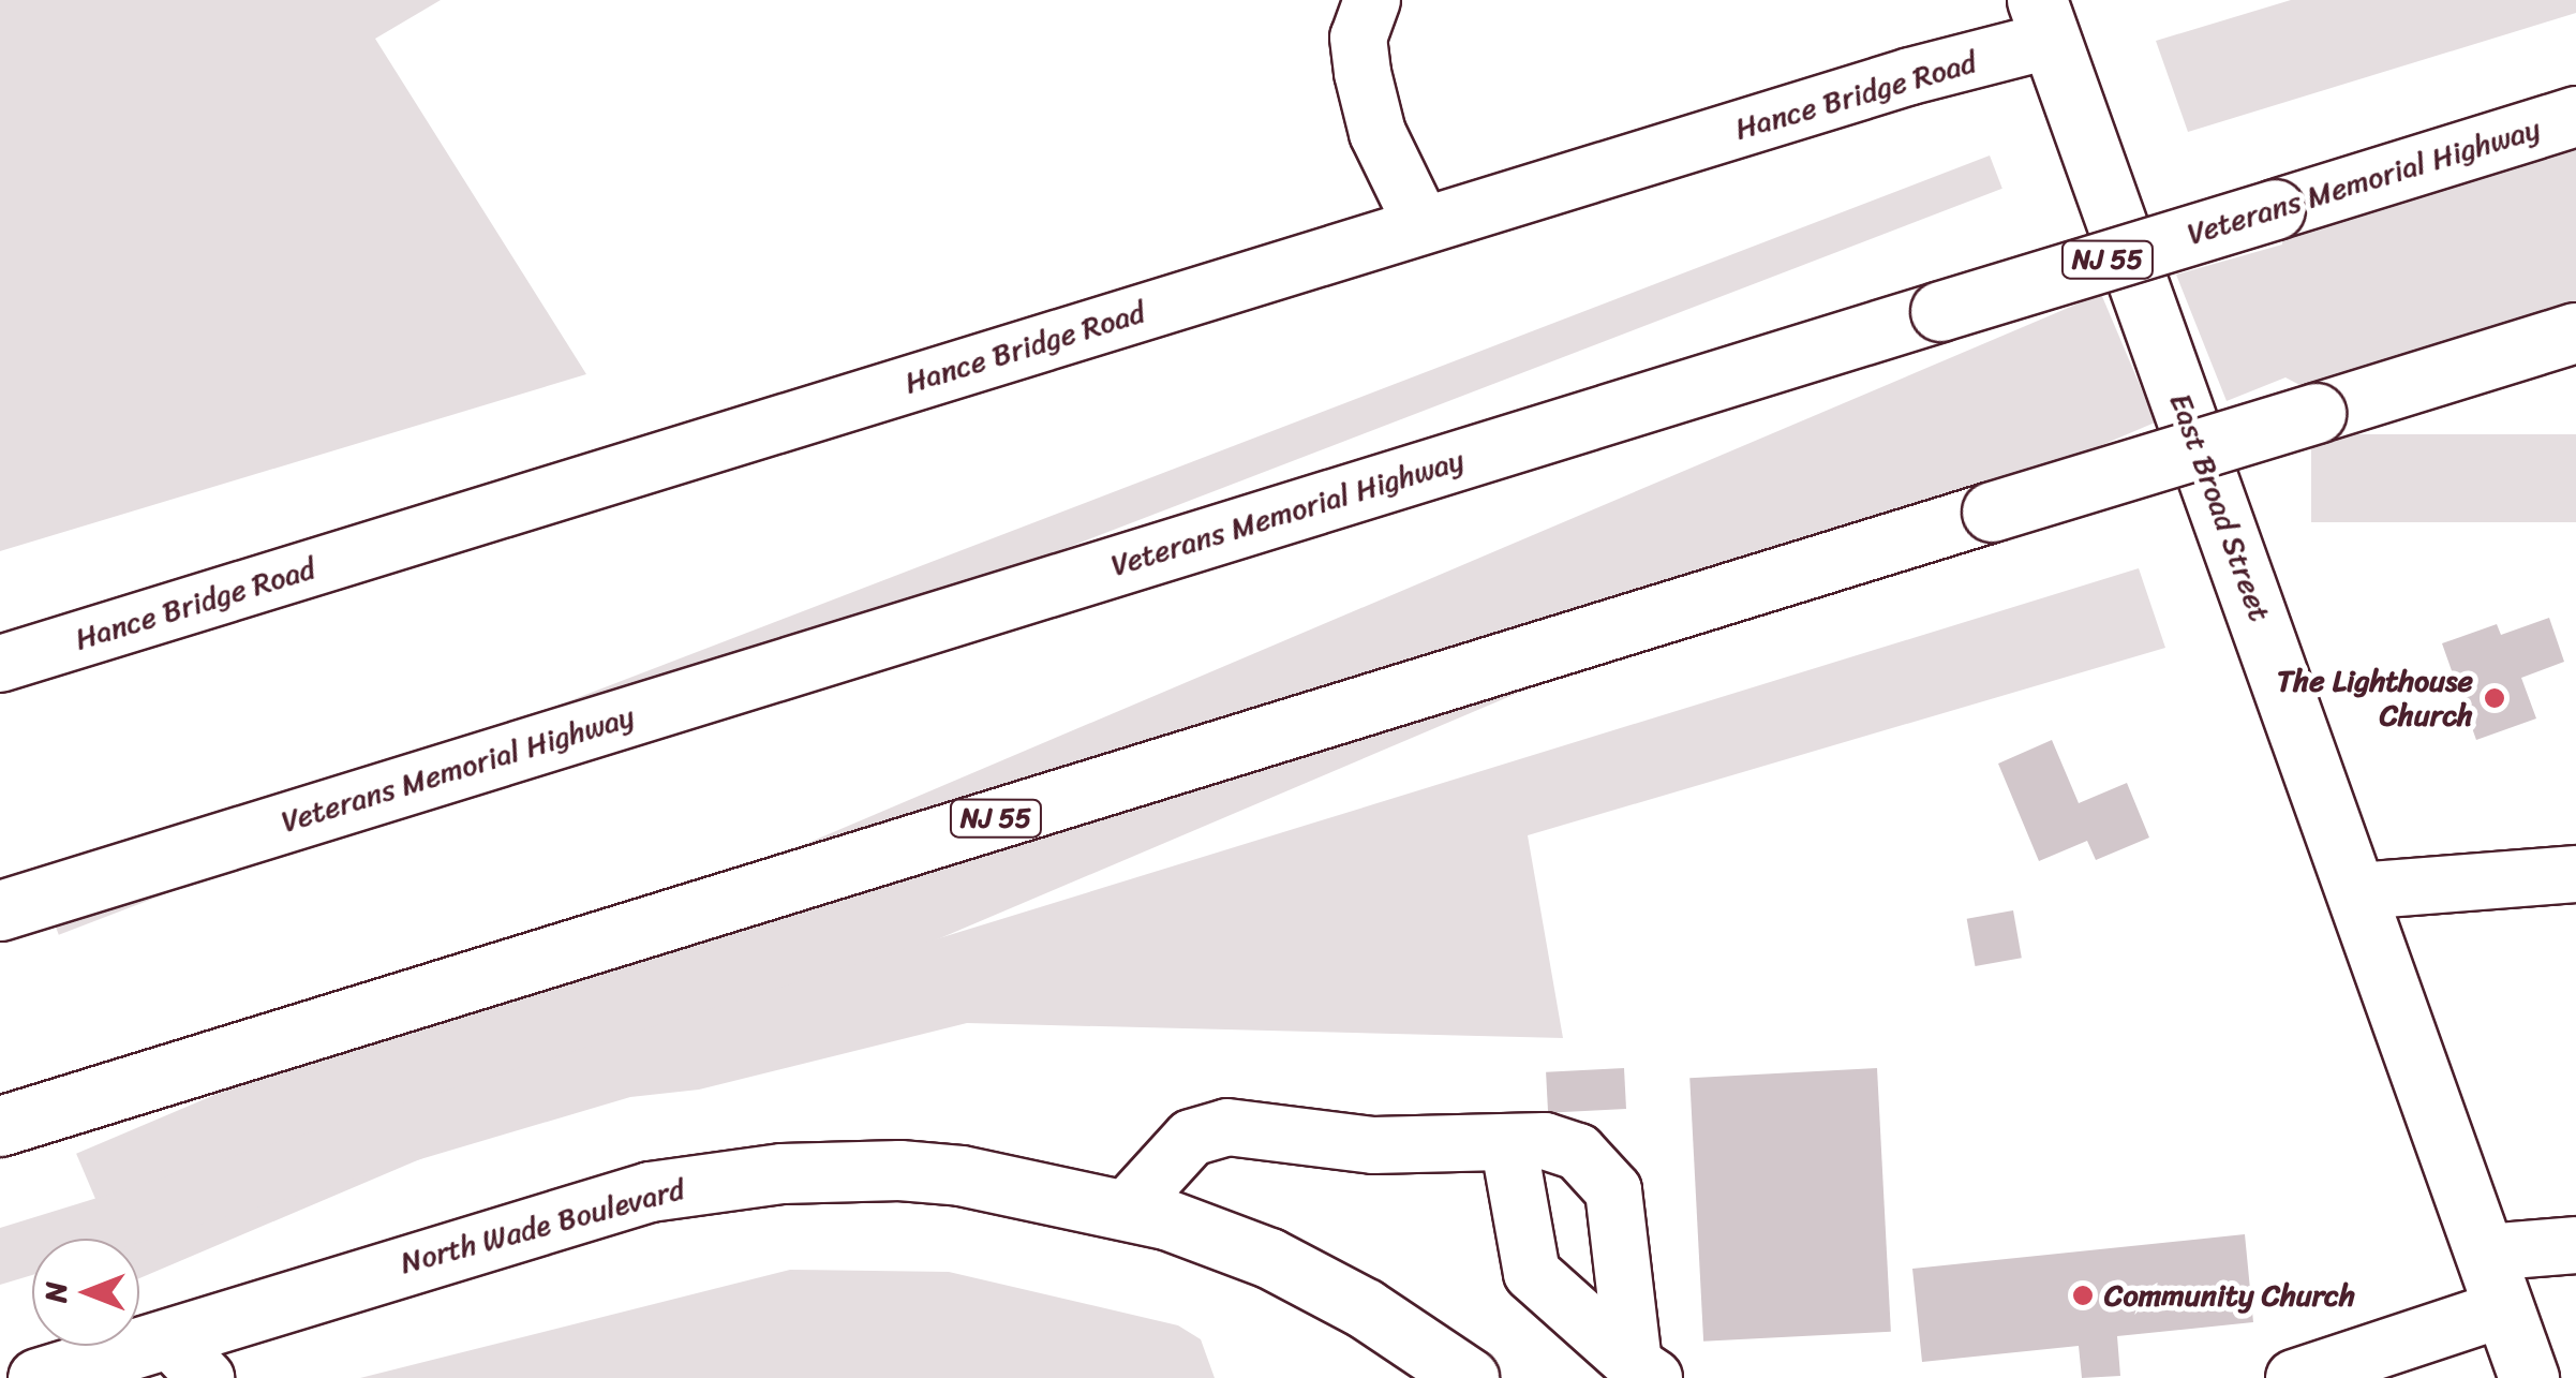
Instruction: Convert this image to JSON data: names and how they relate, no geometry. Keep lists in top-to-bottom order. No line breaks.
{"streets":{"main road":["Veterans Memorial Highway","NJ 55","East Broad Street","North Wade Boulevard"],"street":["Hance Bridge Road"]},"crossings":[["Hance Bridge Road","East Broad Street"]],"places":["The Lighthouse Church","Community Church"],"north":"left"}
